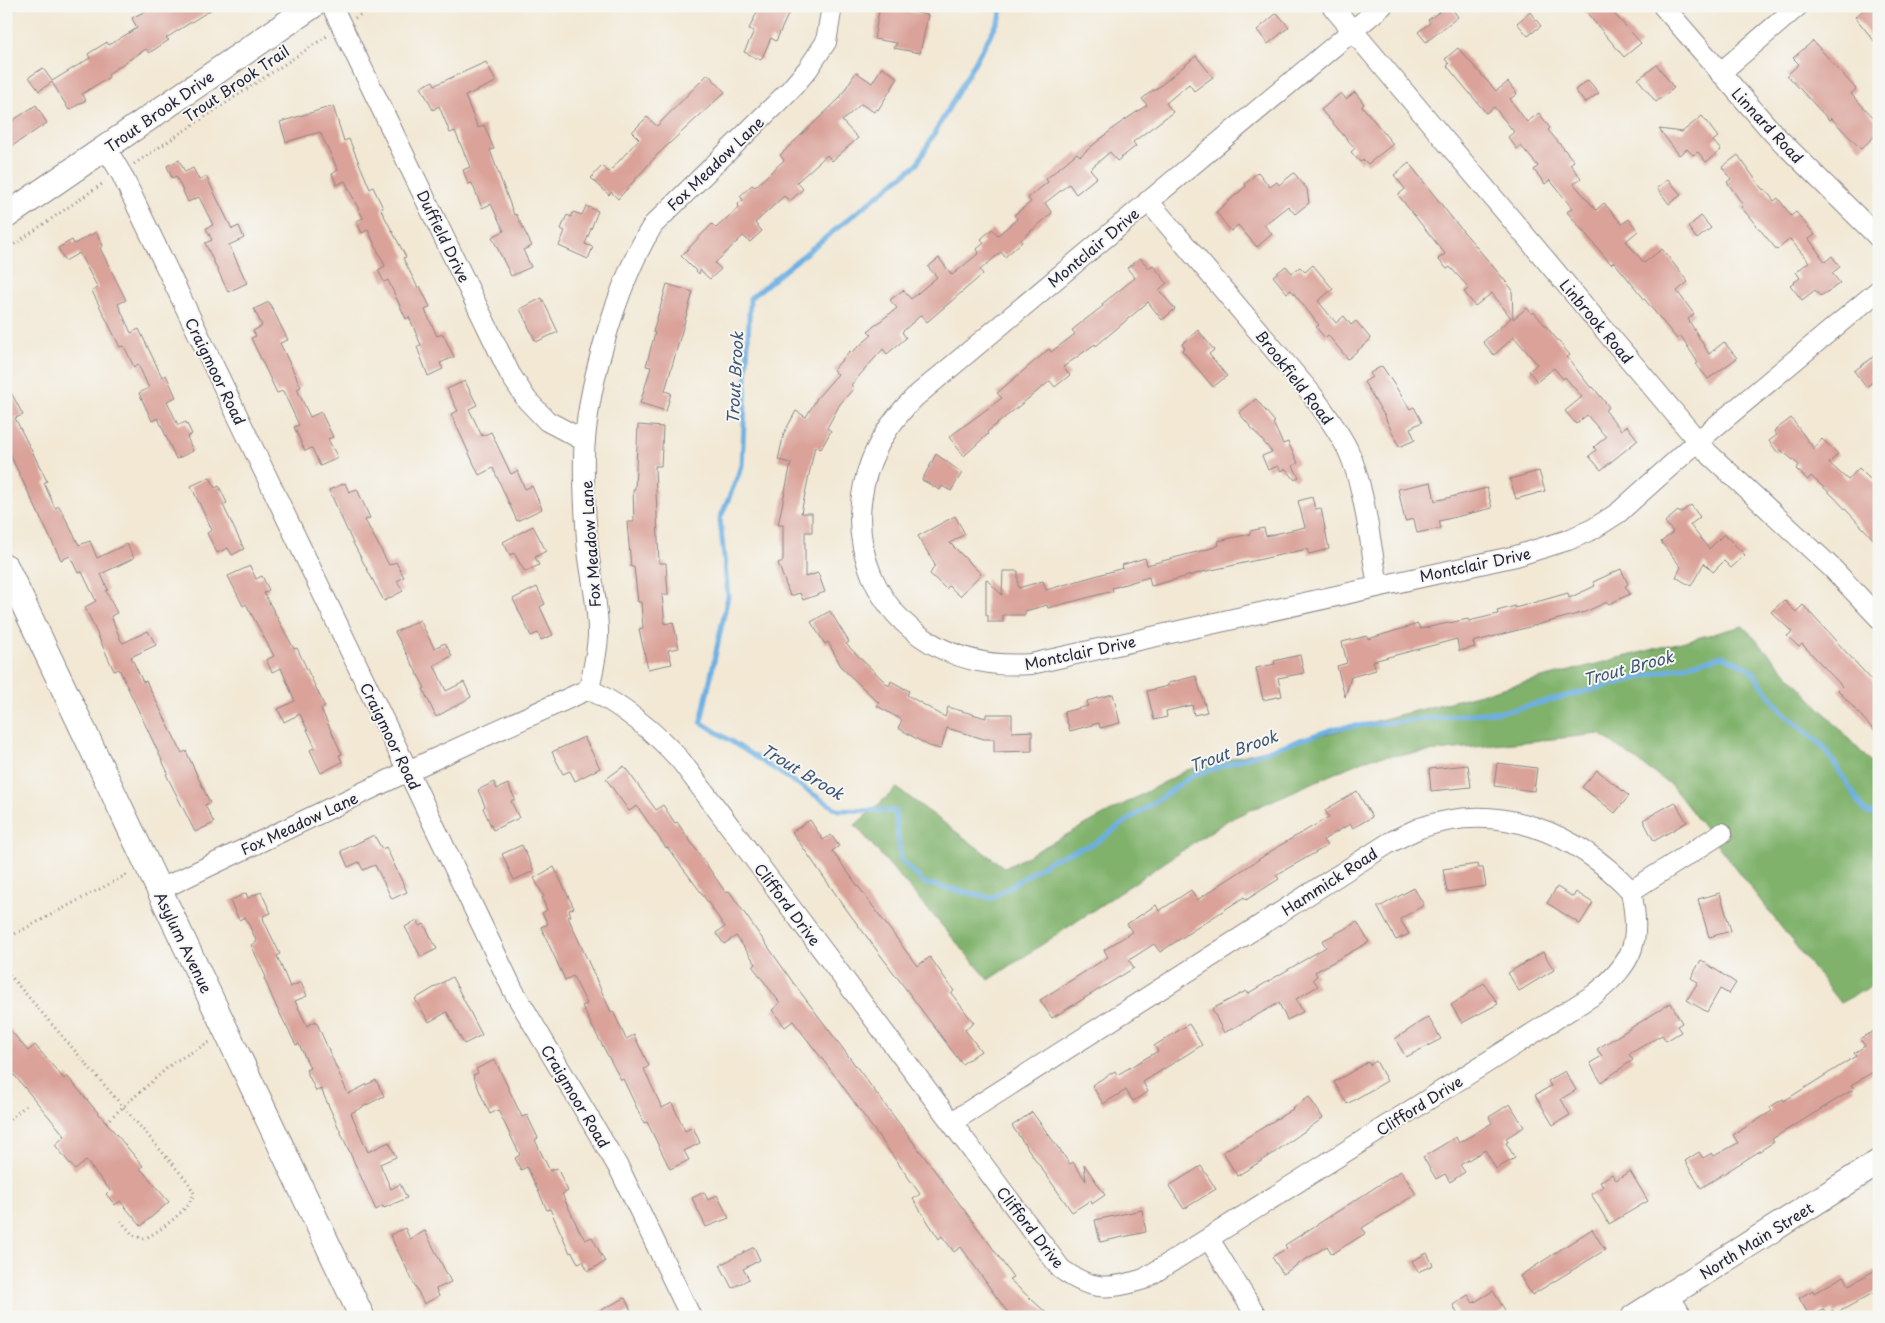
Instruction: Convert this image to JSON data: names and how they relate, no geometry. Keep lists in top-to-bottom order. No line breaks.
{"streets":{"main road":["Trout Brook Drive","Asylum Avenue","North Main Street"],"street":["Linnard Road","Fox Meadow Lane","Duffield Drive","Montclair Drive","Linbrook Road","Craigmoor Road","Brookfield Road","Hammick Road","Clifford Drive"],"path":["Trout Brook Trail"]},"crossings":[["Trout Brook Drive","Craigmoor Road"],["Fox Meadow Lane","Duffield Drive"],["Fox Meadow Lane","Craigmoor Road"],["Fox Meadow Lane","Clifford Drive"],["Fox Meadow Lane","Asylum Avenue"],["Montclair Drive","Linbrook Road"],["Montclair Drive","Brookfield Road"],["Hammick Road","Clifford Drive"]],"water":["Trout Brook"]}
